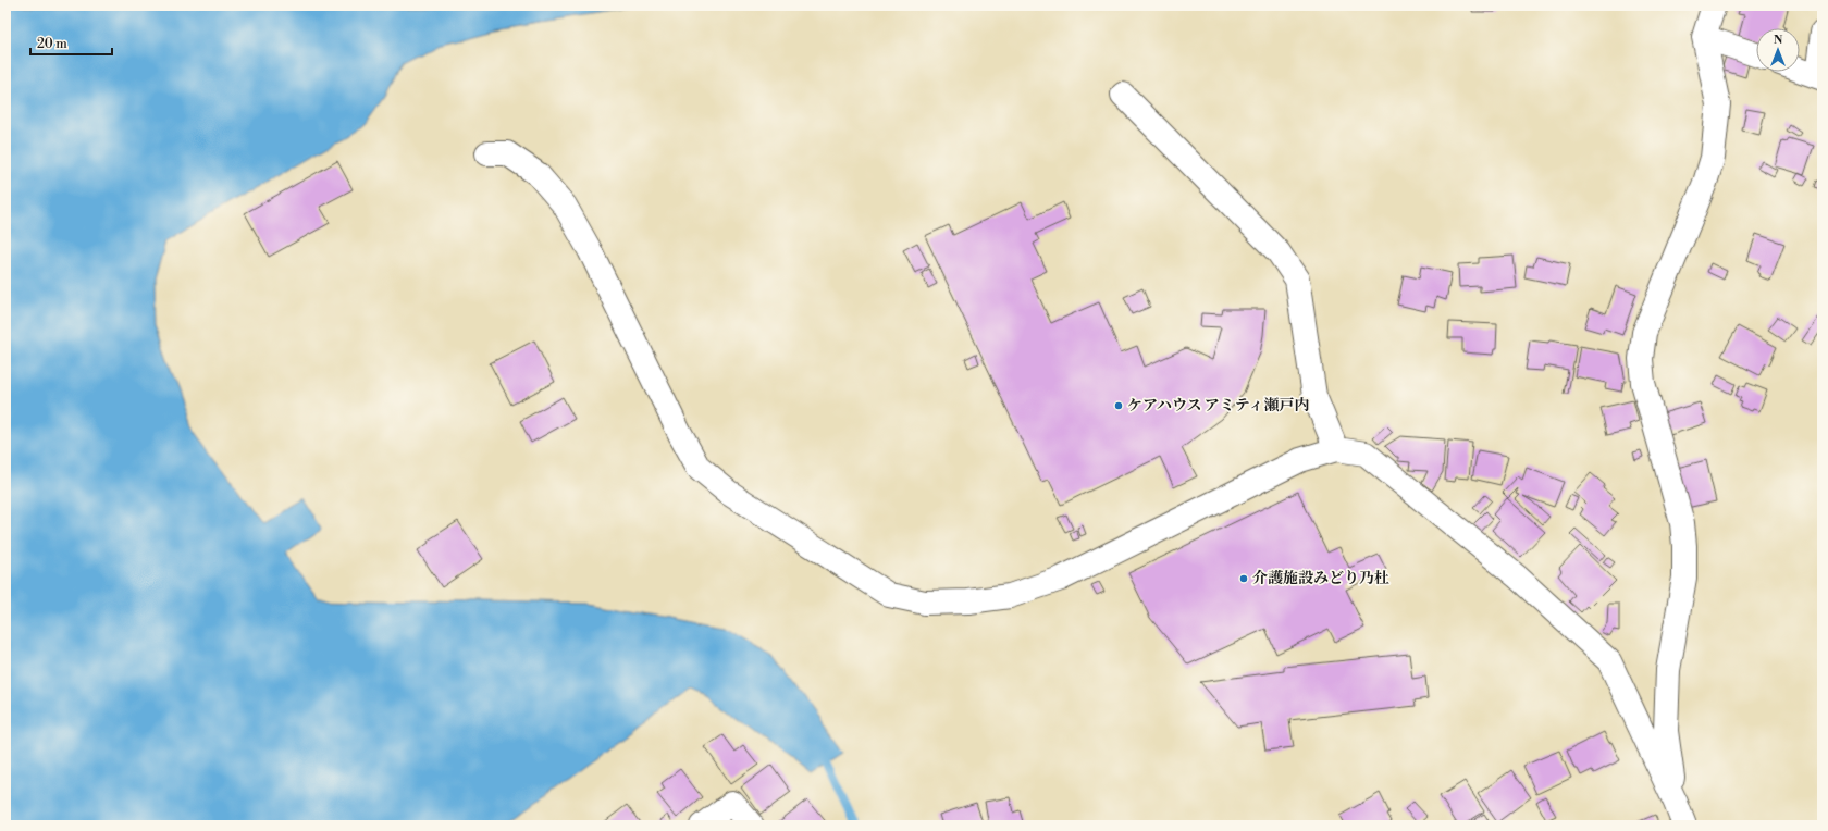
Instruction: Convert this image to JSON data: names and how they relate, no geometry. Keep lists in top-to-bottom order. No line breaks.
{"places":["ケアハウス アミティ瀬戸内","介護施設みどり乃杜"],"scale_bar":"20 m","north":"top"}
